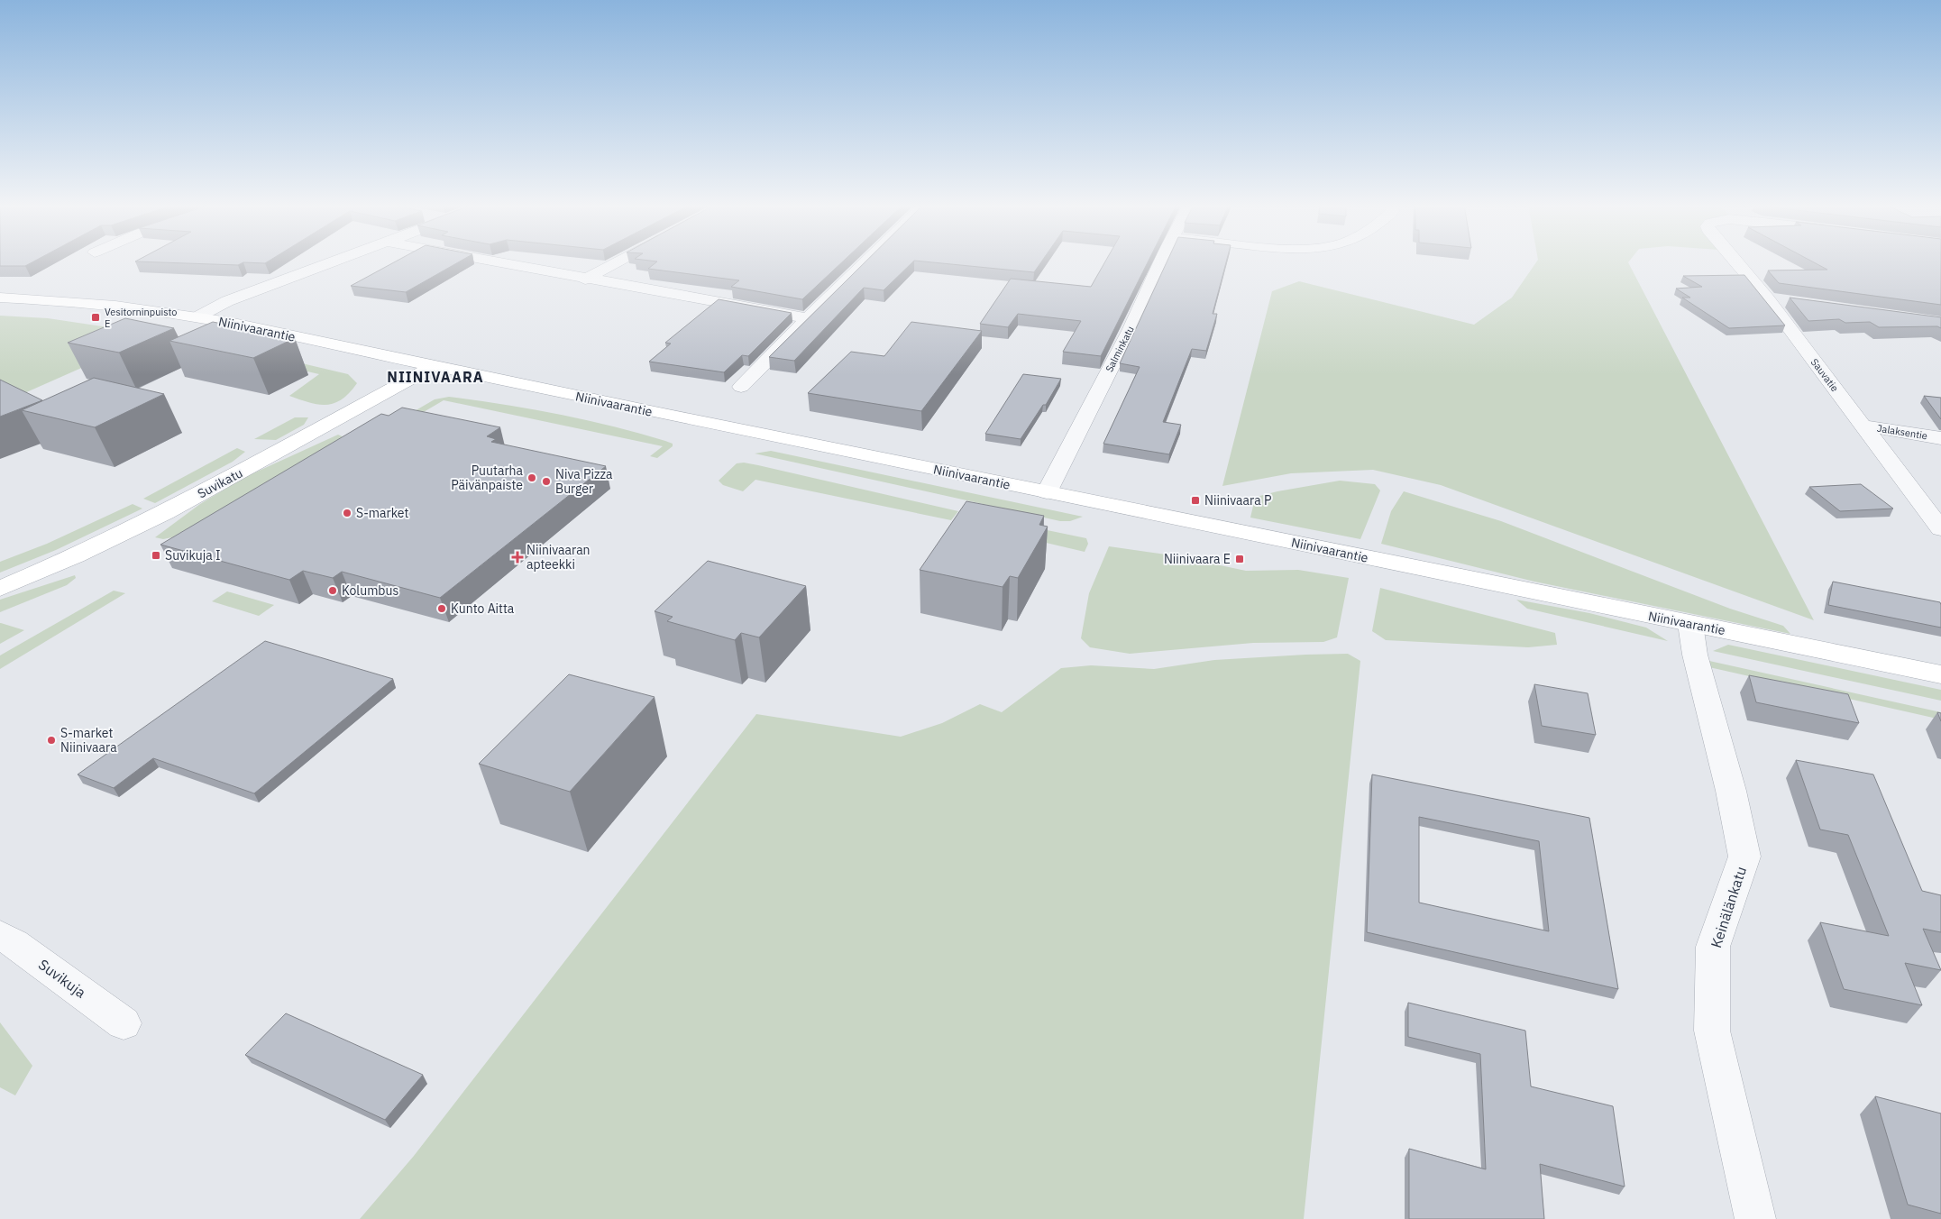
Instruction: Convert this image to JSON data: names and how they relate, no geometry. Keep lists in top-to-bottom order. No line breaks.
{"streets":{"main road":["Niinivaarantie","Suvikatu"],"street":["Salminkatu","Sauvatie","Jalaksentie","Keinälänkatu","Suvikuja"]},"crossings":[["Niinivaarantie","Salminkatu"],["Niinivaarantie","Suvikatu"],["Niinivaarantie","Keinälänkatu"],["Sauvatie","Jalaksentie"]],"districts":["NIINIVAARA"],"places":{"transit":["Vesitorninpuisto E","Niinivaara P","Suvikuja I","Niinivaara E"],"other":["Puutarha Päivänpaiste","Niva Pizza Burger","S-market","Kolumbus","Kunto Aitta","S-market Niinivaara"],"health":["Niinivaaran apteekki"]}}
